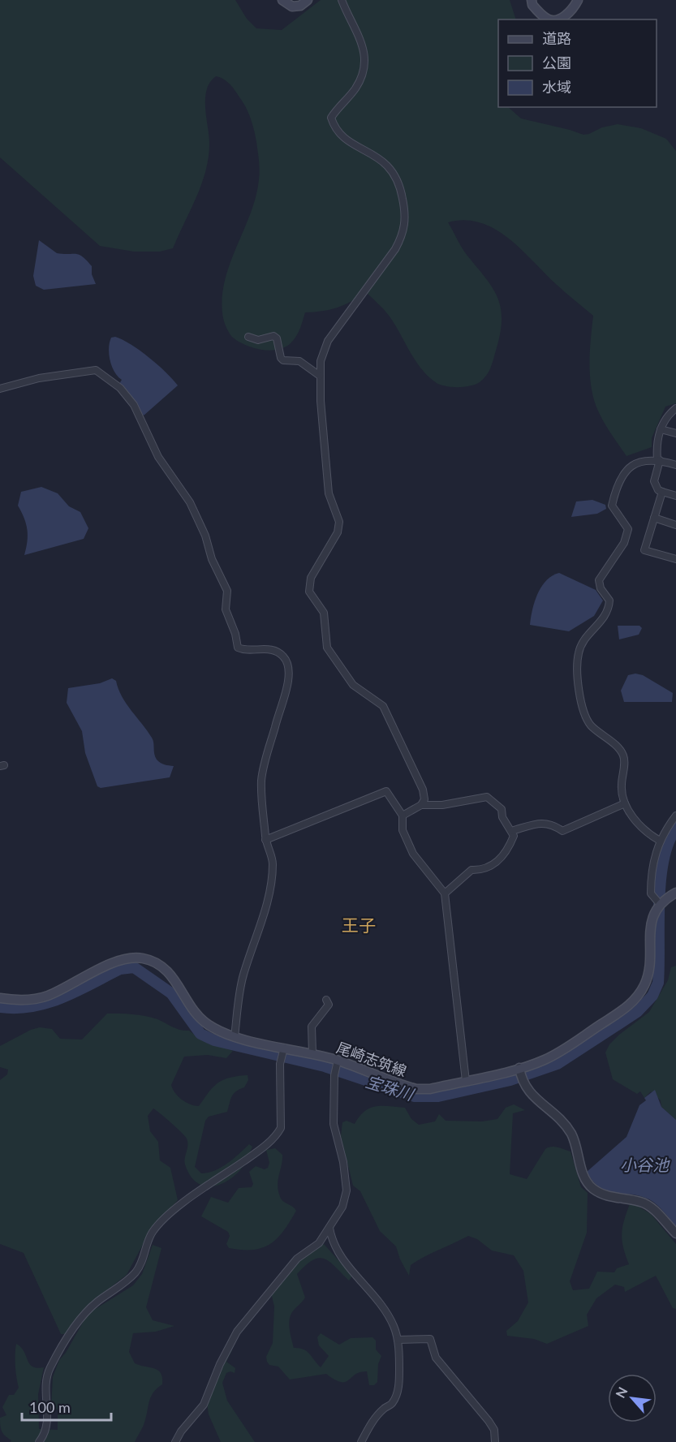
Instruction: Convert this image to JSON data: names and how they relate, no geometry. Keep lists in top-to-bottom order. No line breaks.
{"streets":{"main road":["尾崎志筑線"]},"districts":["王子"],"water":["宝珠川","小谷池"],"legend":["道路","公園","水域"],"scale_bar":"100 m","north":"top left"}
